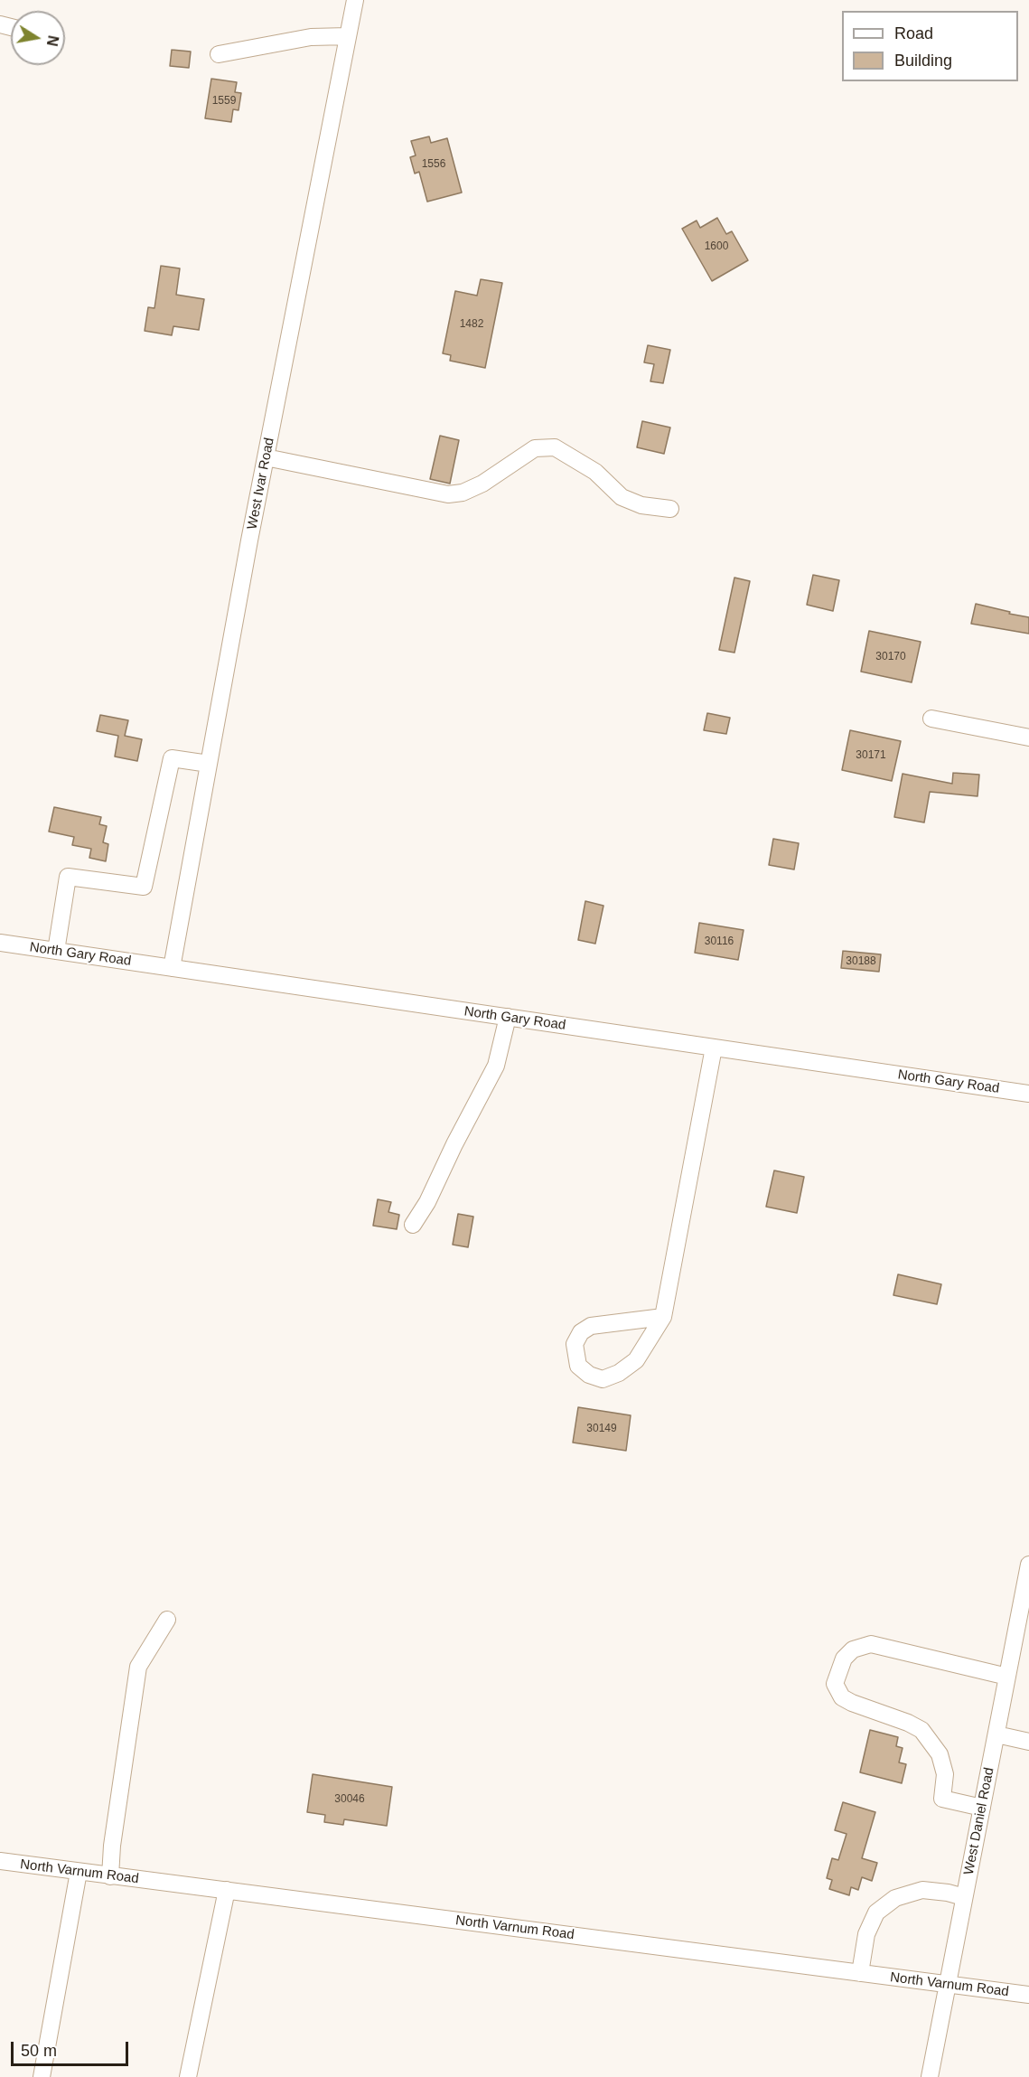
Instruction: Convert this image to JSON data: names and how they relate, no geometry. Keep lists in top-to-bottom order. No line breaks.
{"streets":{"street":["West Ivar Road","North Gary Road","West Daniel Road","North Varnum Road"]},"crossings":[["West Ivar Road","North Gary Road"],["West Daniel Road","North Varnum Road"]],"house_numbers":["1559","1556","1600","1482","30170","30171","30116","30188","30149","30046"],"legend":["Road","Building"],"scale_bar":"50 m","north":"right"}
